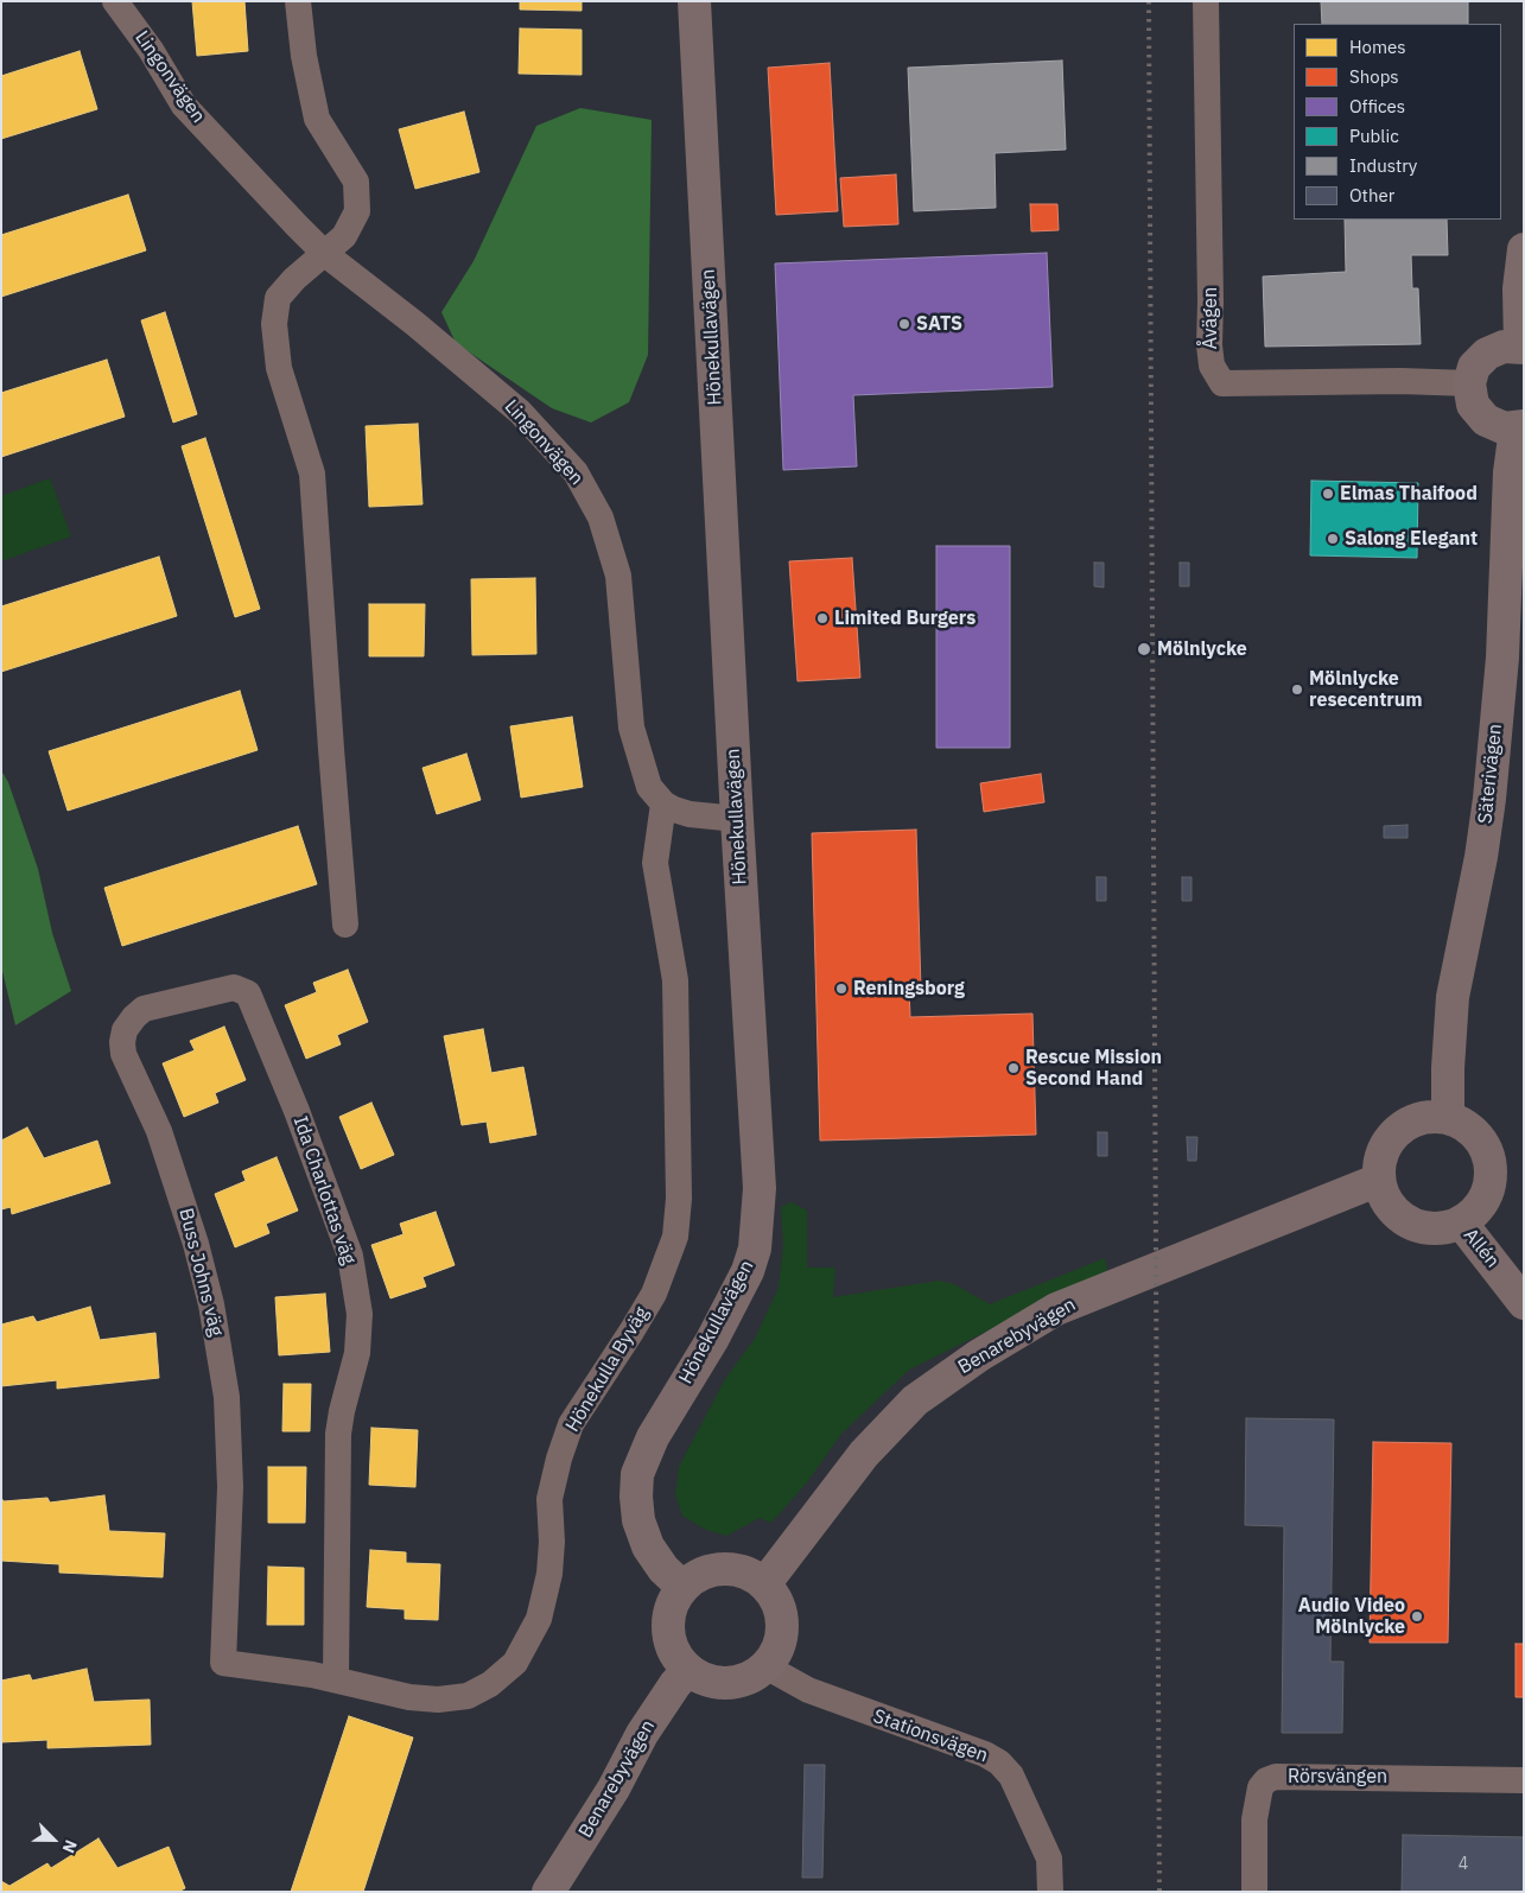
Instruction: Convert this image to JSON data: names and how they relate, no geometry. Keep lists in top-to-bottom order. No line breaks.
{"streets":{"street":["Lingonvägen","Åvägen","Hönekullavägen","Säterivägen","Ida Charlottas väg","Allén","Buss Johns väg","Benarebyvägen","Hönekulla Byväg","Stationsvägen","Rörsvängen"]},"crossings":[["Lingonvägen","Hönekulla Byväg"],["Hönekullavägen","Benarebyvägen"],["Hönekullavägen","Stationsvägen"],["Säterivägen","Allén"],["Säterivägen","Benarebyvägen"],["Ida Charlottas väg","Buss Johns väg"],["Ida Charlottas väg","Hönekulla Byväg"],["Allén","Benarebyvägen"],["Buss Johns väg","Hönekulla Byväg"],["Benarebyvägen","Stationsvägen"]],"places":["SATS","Elmas Thaifood","Salong Elegant","Limited Burgers","Mölnlycke","Mölnlycke resecentrum","Reningsborg","Rescue Mission Second Hand","Audio Video Mölnlycke"],"house_numbers":["4"],"legend":["Homes","Shops","Offices","Public","Industry","Other"],"north":"bottom right"}
